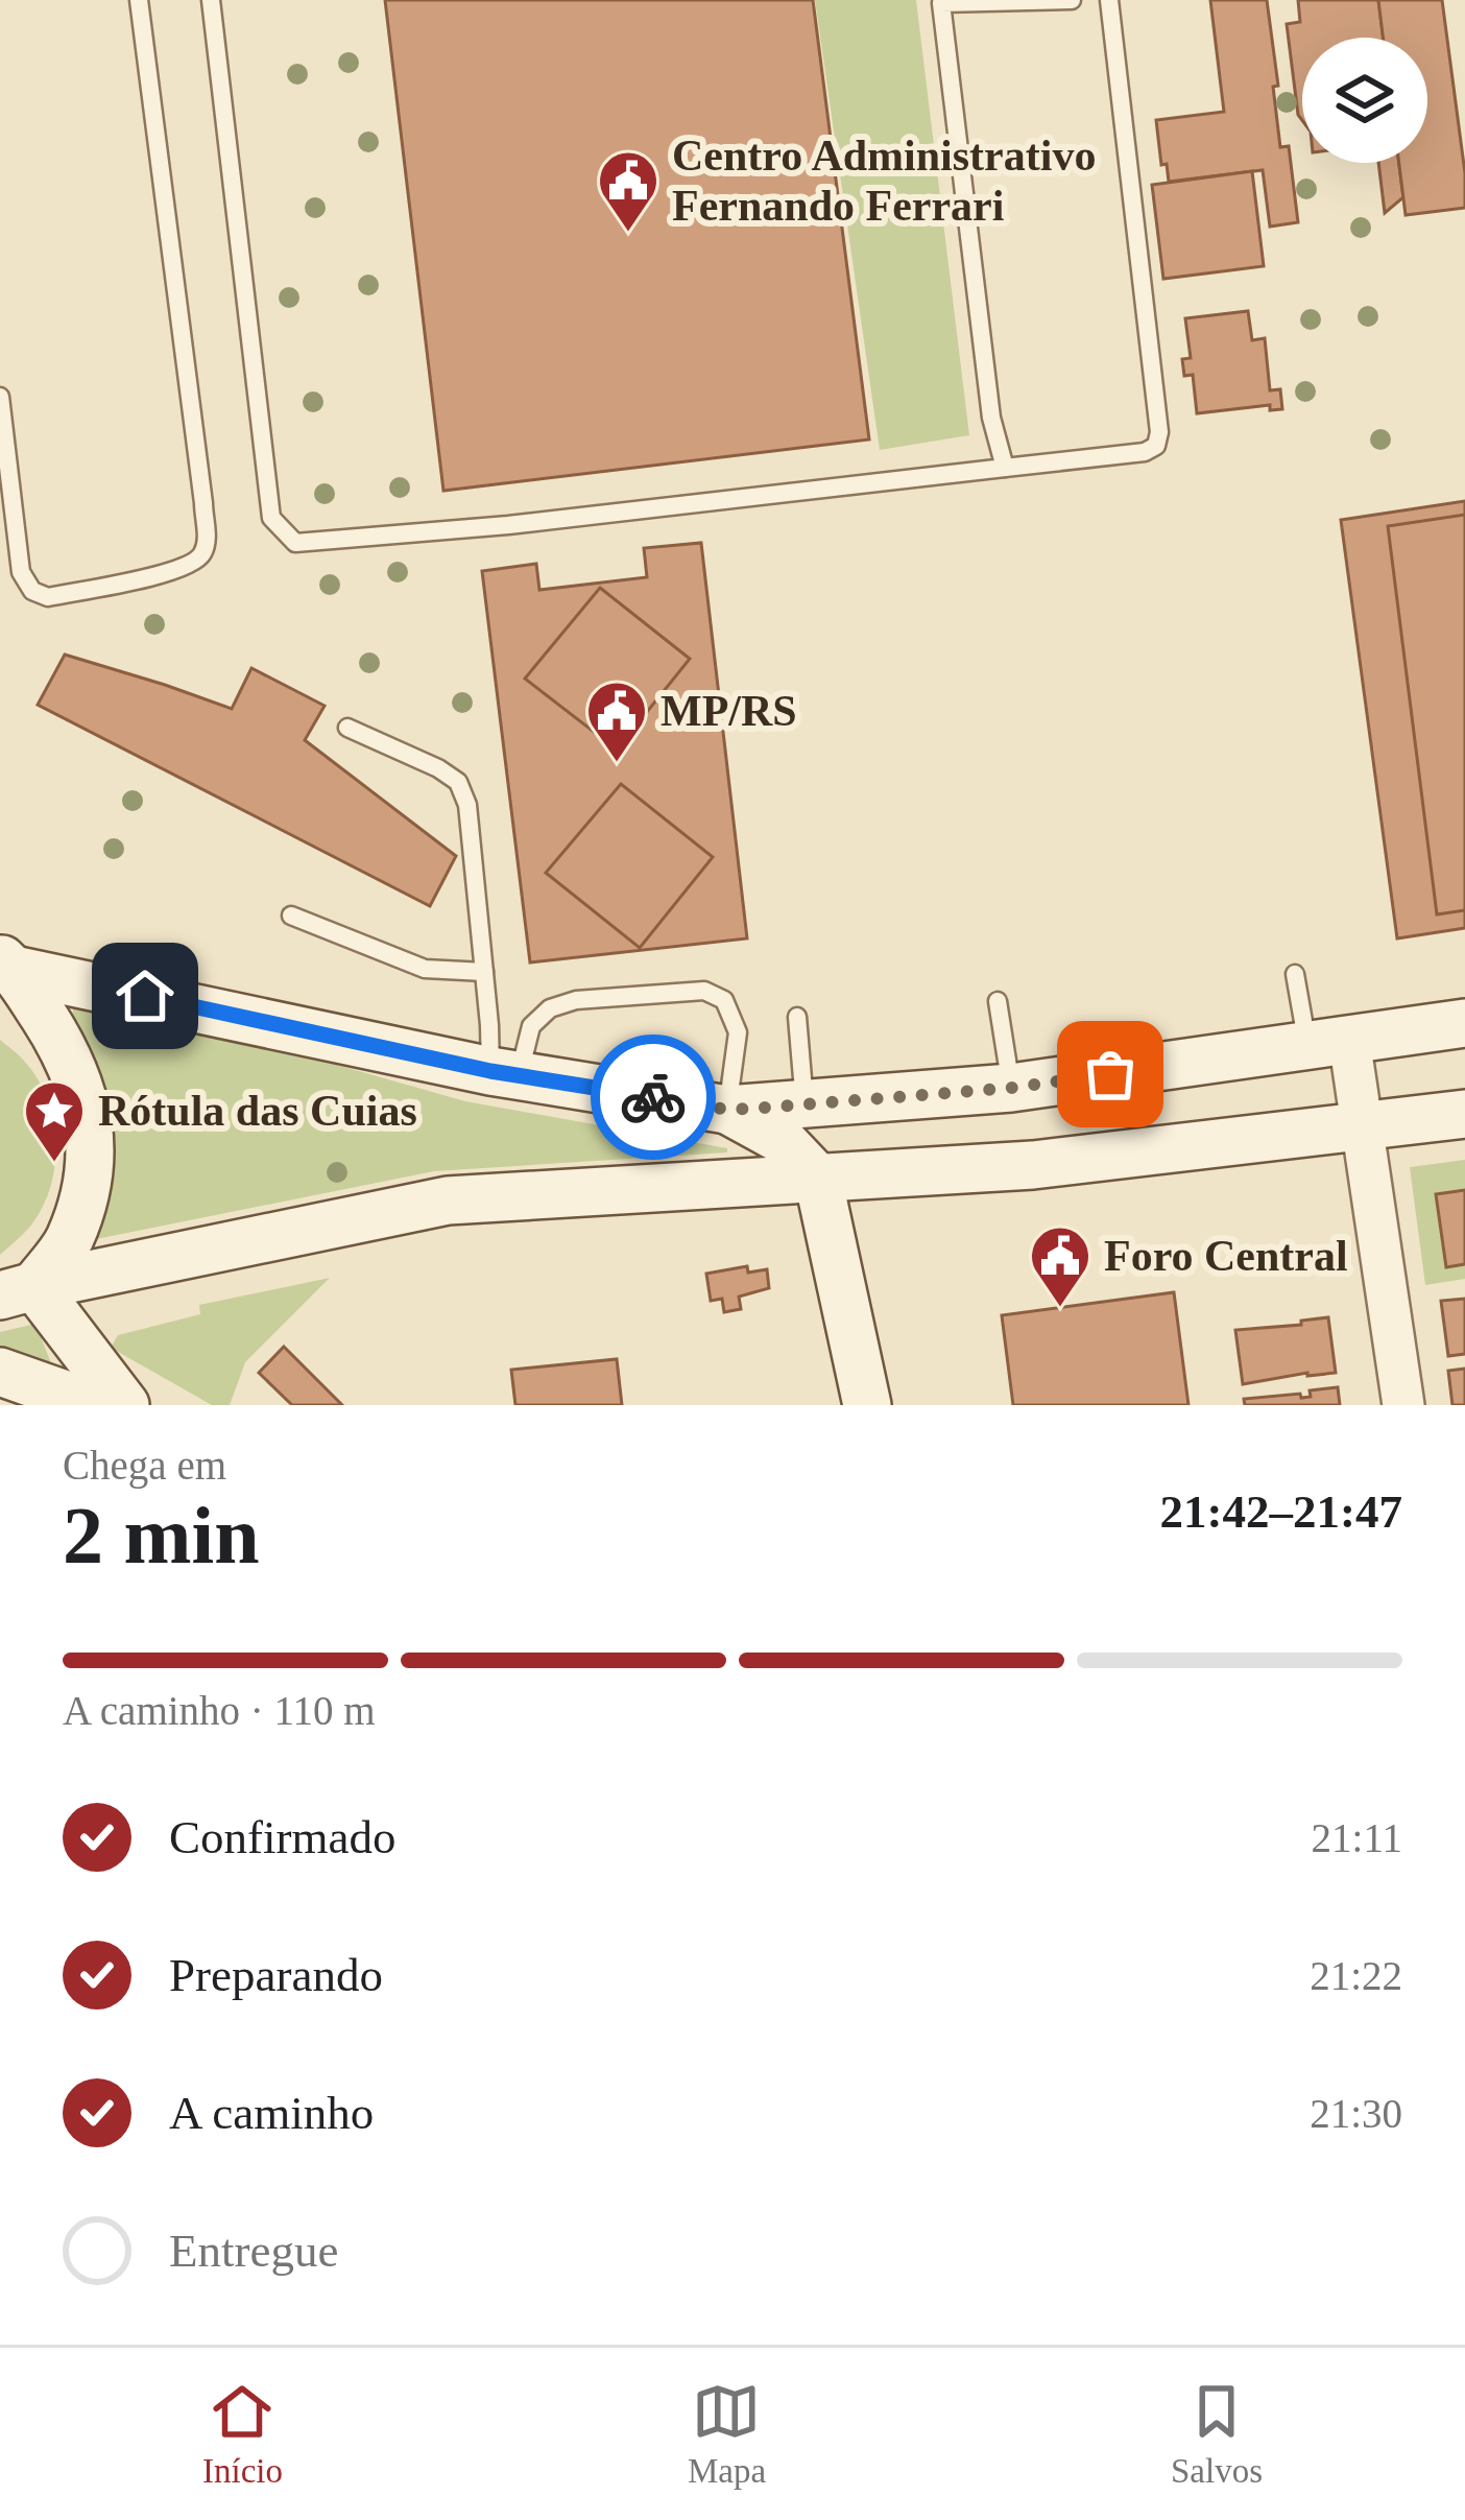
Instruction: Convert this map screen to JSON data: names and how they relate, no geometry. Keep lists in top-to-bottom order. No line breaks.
{"places":{"public building":["Centro Administrativo Fernando Ferrari","MP/RS","Foro Central"],"place":["Rótula das Cuias"]},"page":{"heading":["2 min","Chega em","21:42–21:47"],"bar":"A caminho · 110 m","list":[["Confirmado","21:11"],["Preparando","21:22"],["A caminho","21:30"],"Entregue"],"tabs":["Início","Mapa","Salvos"]}}
